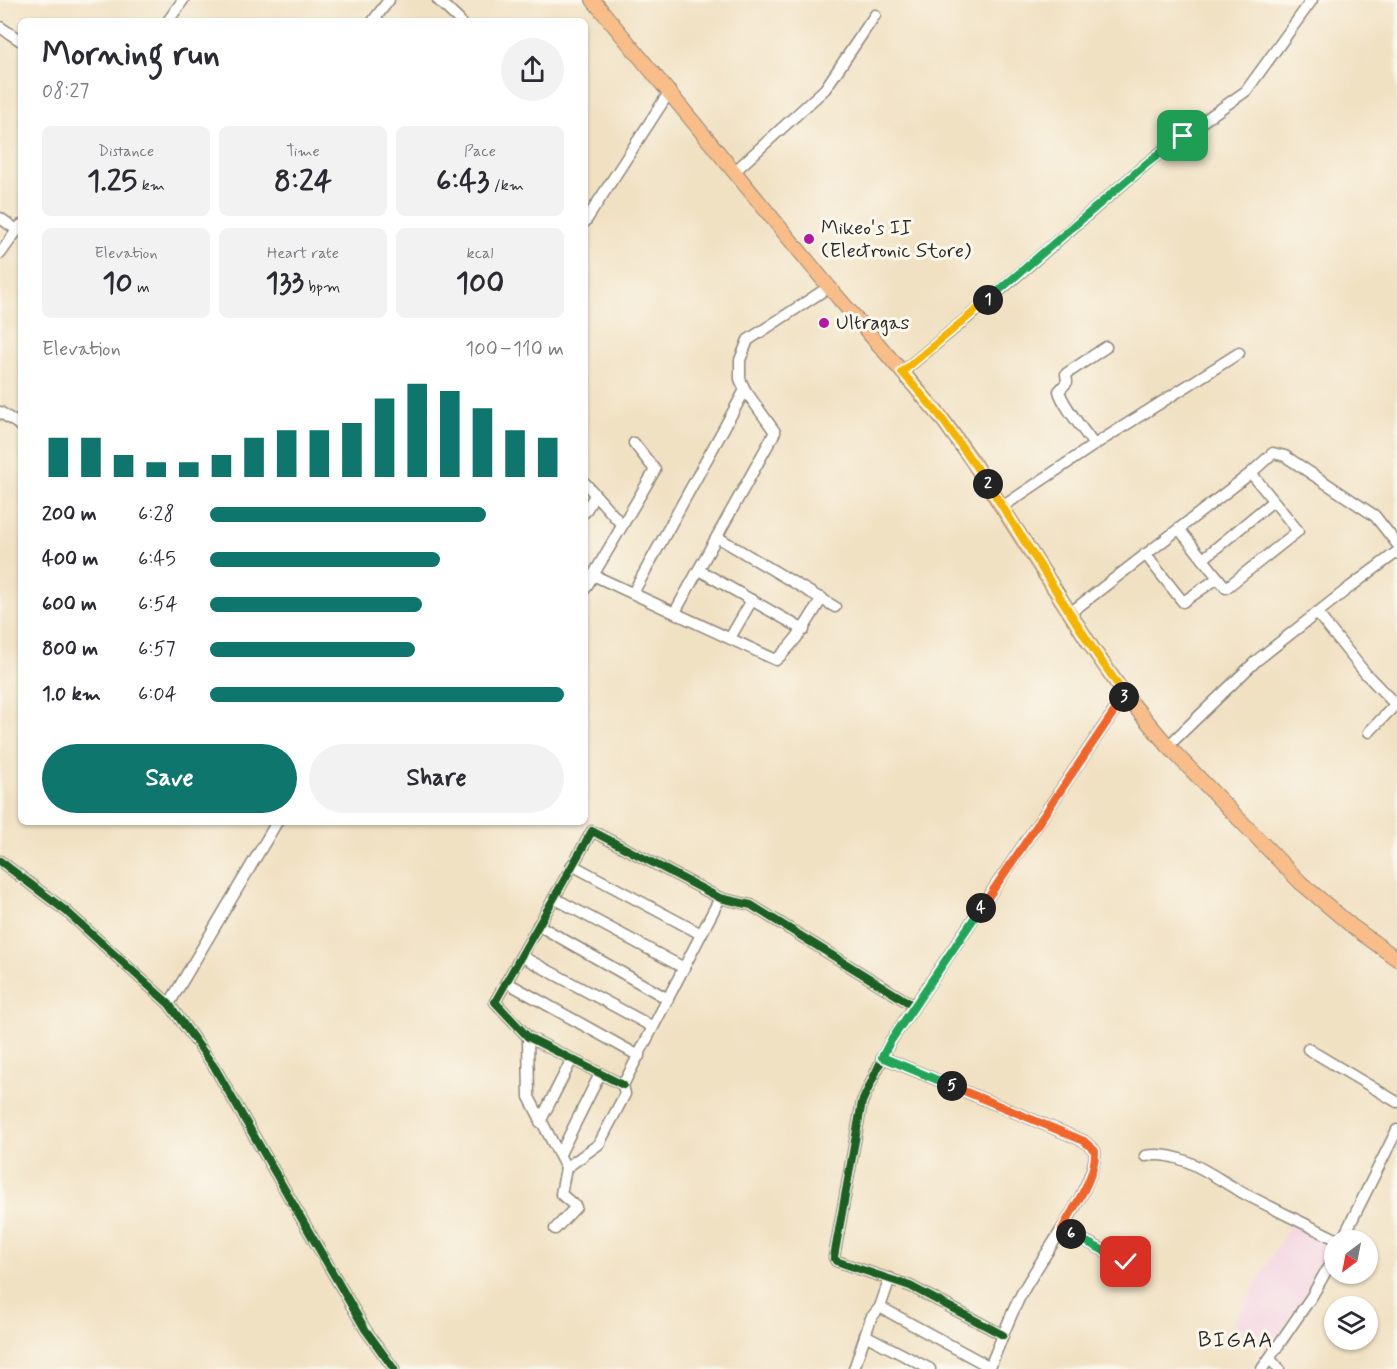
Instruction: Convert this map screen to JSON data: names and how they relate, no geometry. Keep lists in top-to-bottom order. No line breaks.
{"districts":["BIGAA"],"places":["Mikeo's II (Electronic Store)","Ultragas"],"north":"bottom left","page":{"heading":["Morning run","08:27"],"stats":[["Distance","1.25 km"],["Time","8:24"],["Pace","6:43 /km"],["Elevation","10 m"],["Heart rate","133 bpm"],["kcal","100"]],"pins":["1","2","3","4","5","6"],"chart":["Elevation","100–110 m"],"list":[{"name":"200 m","note":"6:28"},{"name":"400 m","note":"6:45"},{"name":"600 m","note":"6:54"},{"name":"800 m","note":"6:57"},{"name":"1.0 km","note":"6:04"}],"buttons":["Save","Share"]}}
